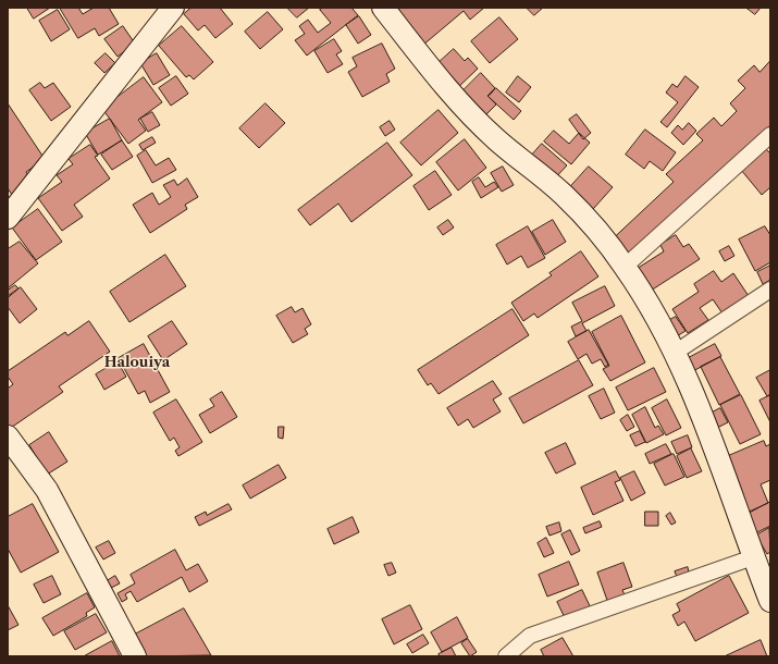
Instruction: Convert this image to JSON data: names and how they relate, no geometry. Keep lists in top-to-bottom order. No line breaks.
{"districts":["Halouiya"]}
